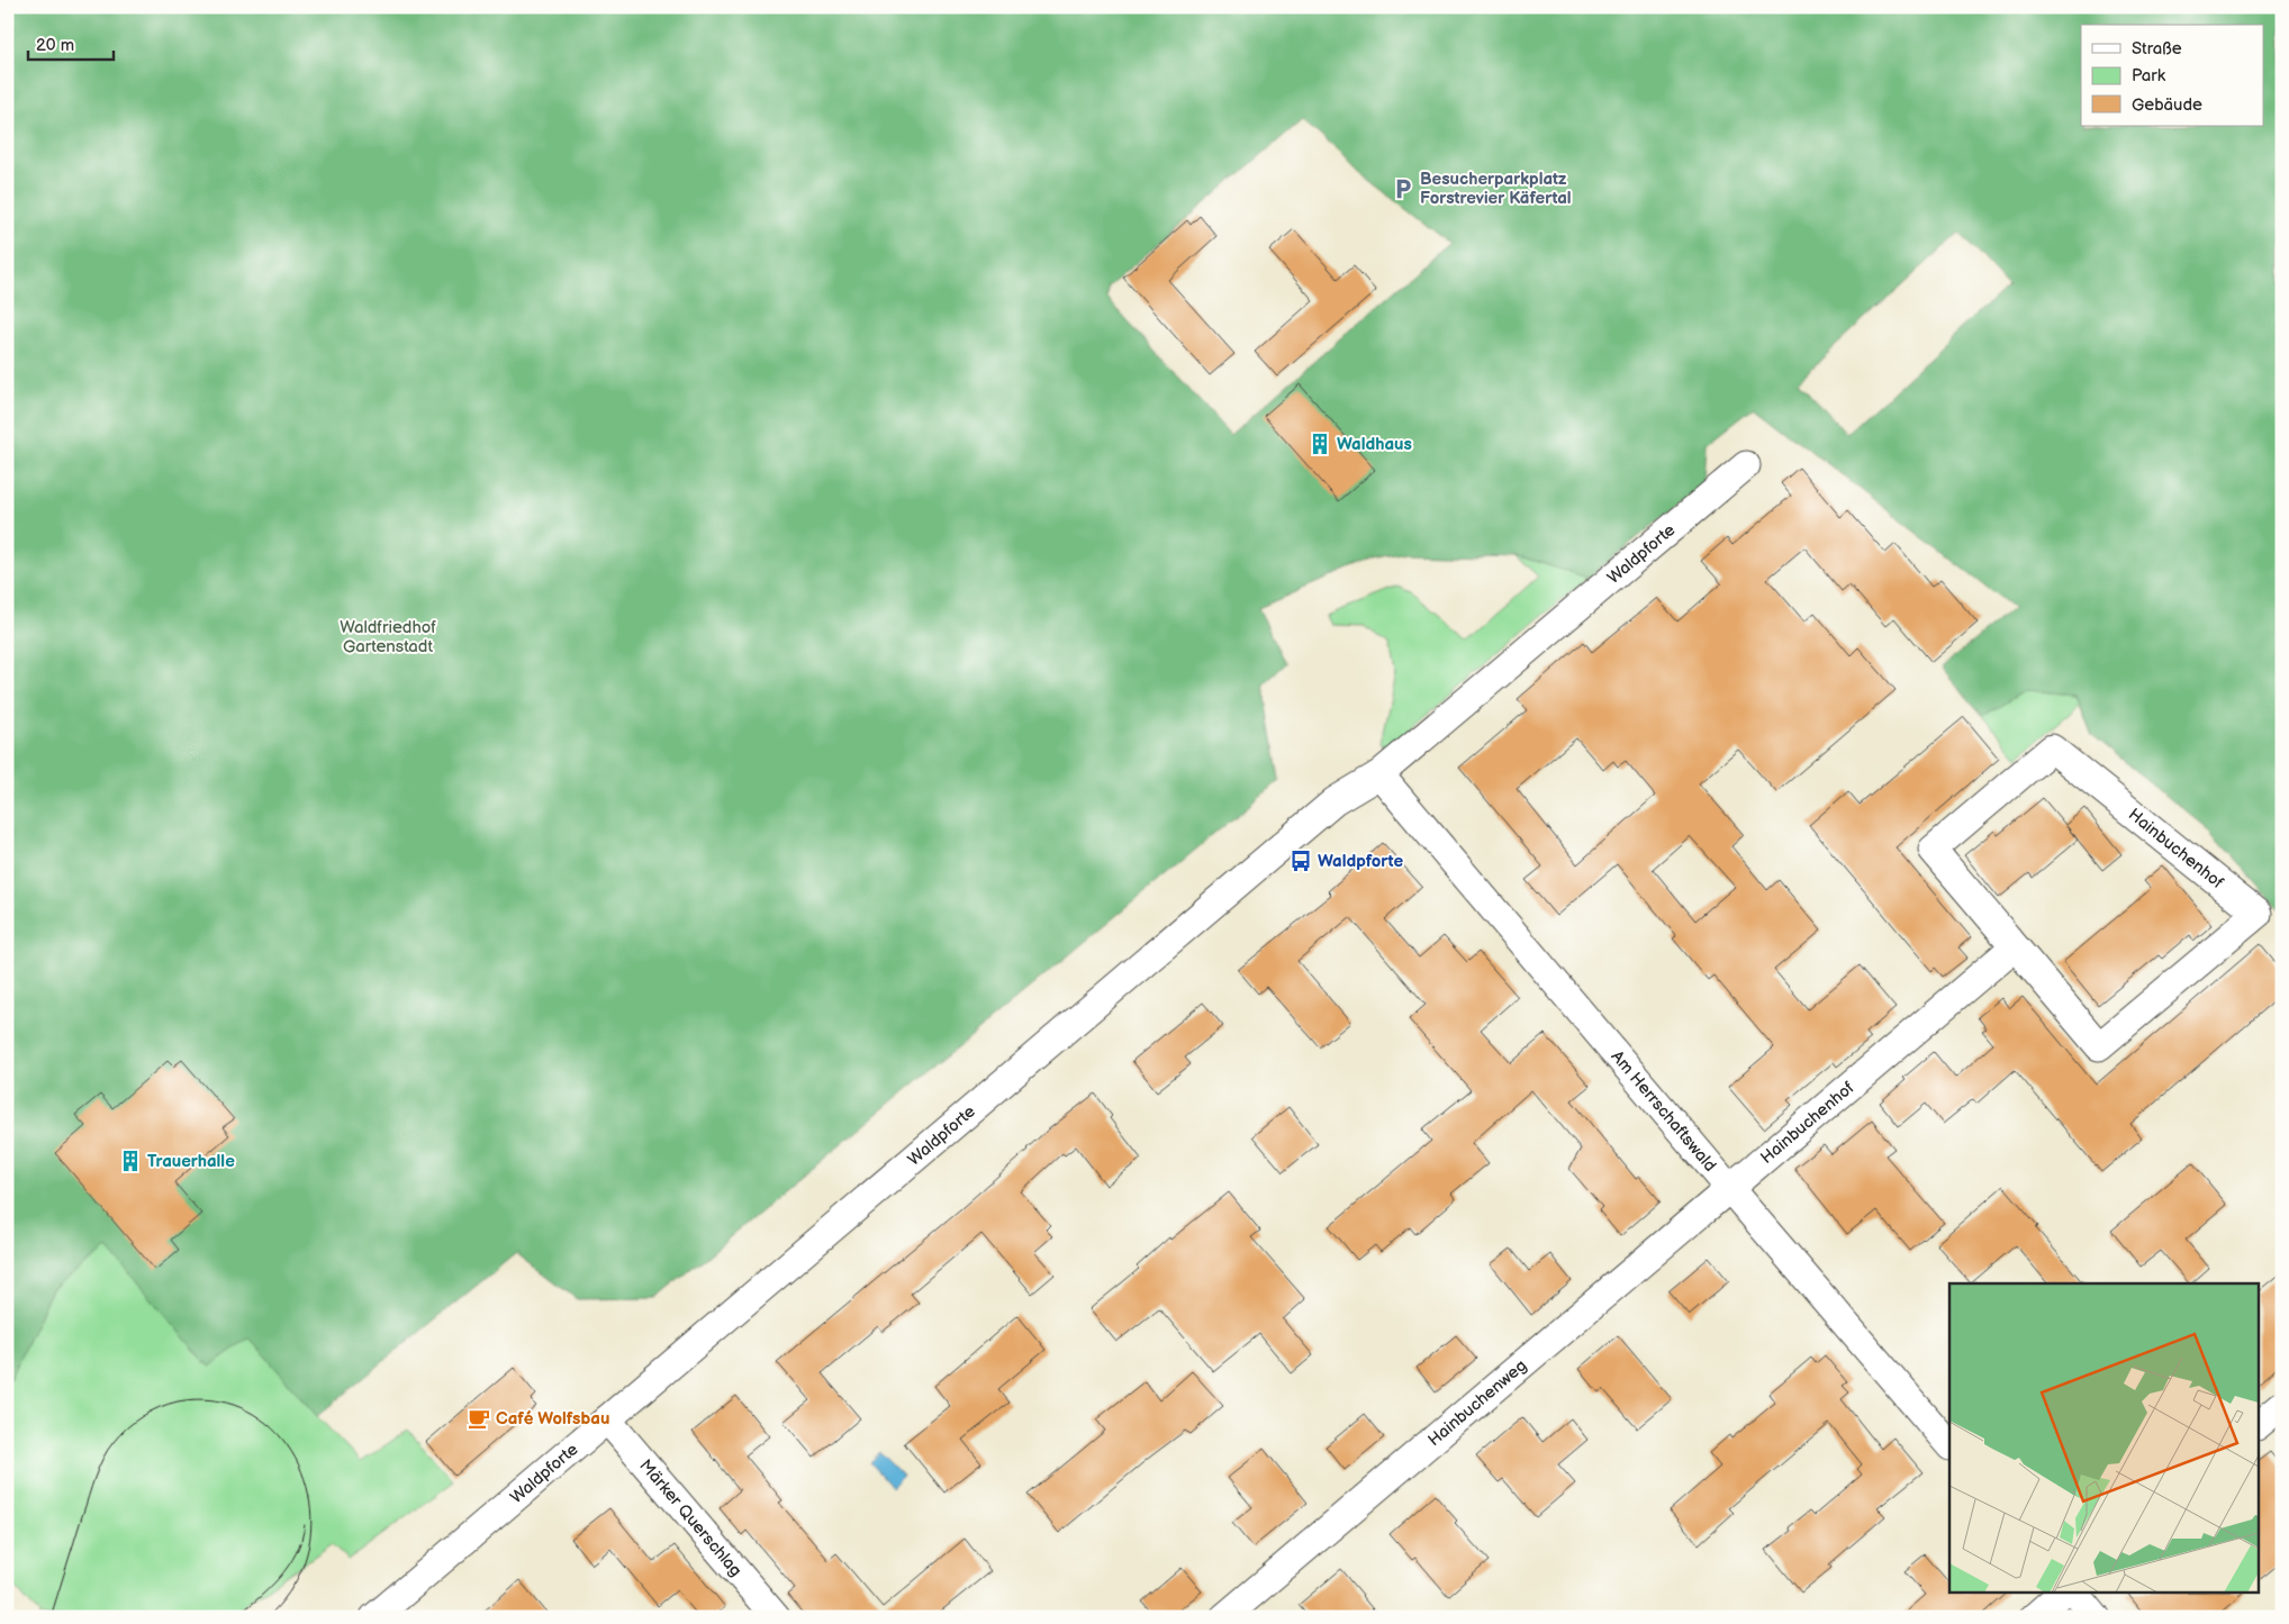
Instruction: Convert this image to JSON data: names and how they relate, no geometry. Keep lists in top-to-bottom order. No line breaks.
{"streets":{"street":["Waldpforte","Hainbuchenhof","Am Herrschaftswald","Hainbuchenweg","Märker Querschlag"]},"crossings":[["Waldpforte","Am Herrschaftswald"],["Waldpforte","Märker Querschlag"],["Hainbuchenhof","Am Herrschaftswald"],["Hainbuchenhof","Hainbuchenweg"],["Am Herrschaftswald","Hainbuchenweg"]],"parks":["Waldfriedhof Gartenstadt"],"places":{"parking":["Besucherparkplatz Forstrevier Käfertal"],"building":["Waldhaus","Trauerhalle"],"bus stop":["Waldpforte"],"cafe":["Café Wolfsbau"]},"legend":["Straße","Park","Gebäude"],"scale_bar":"20 m"}
